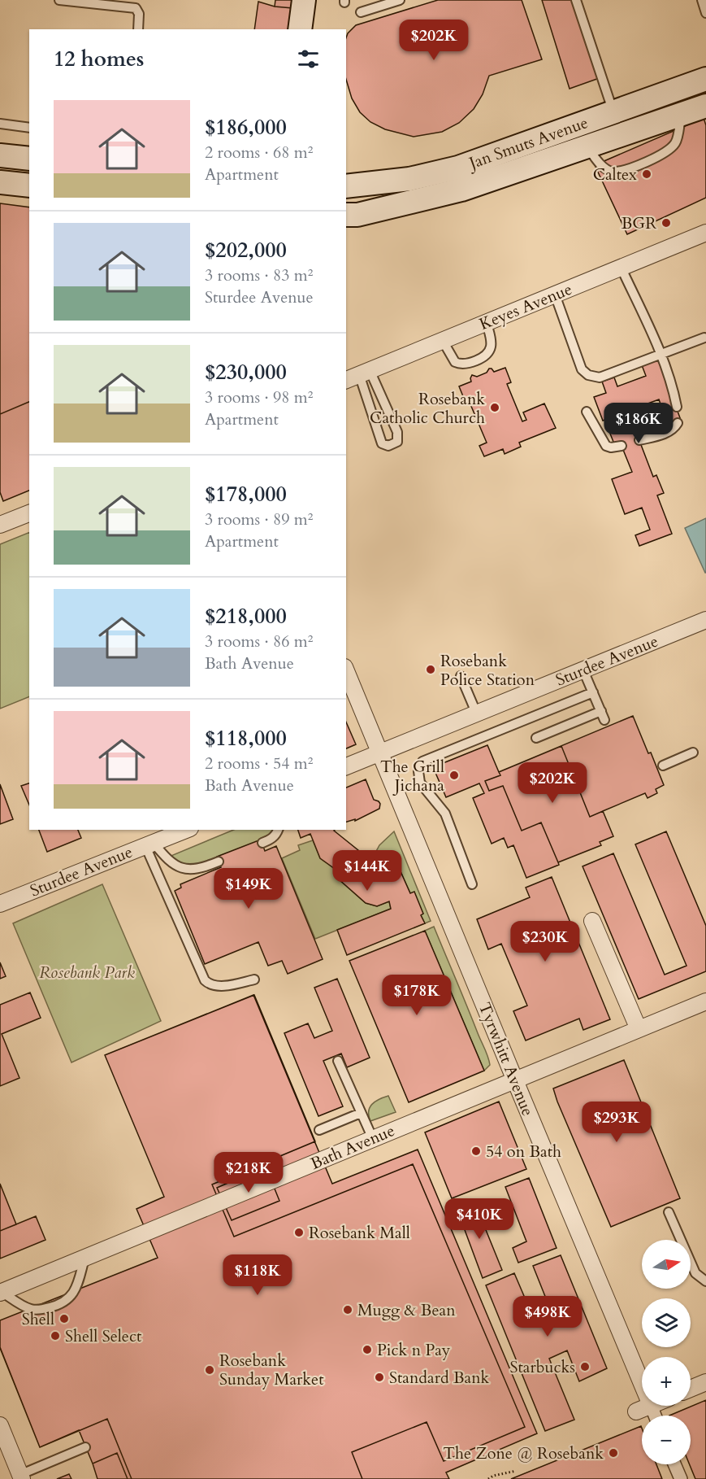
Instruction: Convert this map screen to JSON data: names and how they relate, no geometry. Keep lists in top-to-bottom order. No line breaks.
{"streets":{"main road":["Jan Smuts Avenue"],"street":["Keyes Avenue","Sturdee Avenue","Tyrwhitt Avenue","Bath Avenue"]},"crossings":[["Sturdee Avenue","Tyrwhitt Avenue"],["Tyrwhitt Avenue","Bath Avenue"]],"parks":["Rosebank Park"],"places":["Caltex","BGR","Rosebank Catholic Church","Rosebank Police Station","The Grill Jichana","54 on Bath","Rosebank Mall","Mugg & Bean","Shell","Shell Select","Pick n Pay","Starbucks","Rosebank Sunday Market","Standard Bank","The Zone @ Rosebank"],"north":"right","page":{"price":["$202K","$186K","$202K","$144K","$149K","$230K","$178K","$293K","$218K","$410K","$118K","$498K"],"heading":"12 homes","list":[{"name":"$186,000","note":"2 rooms · 68 m² · Apartment"},{"name":"$202,000","note":"3 rooms · 83 m² · Sturdee Avenue"},{"name":"$230,000","note":"3 rooms · 98 m² · Apartment"},{"name":"$178,000","note":"3 rooms · 89 m² · Apartment"},{"name":"$218,000","note":"3 rooms · 86 m² · Bath Avenue"},{"name":"$118,000","note":"2 rooms · 54 m² · Bath Avenue"}],"map_buttons":["+","−"]}}
